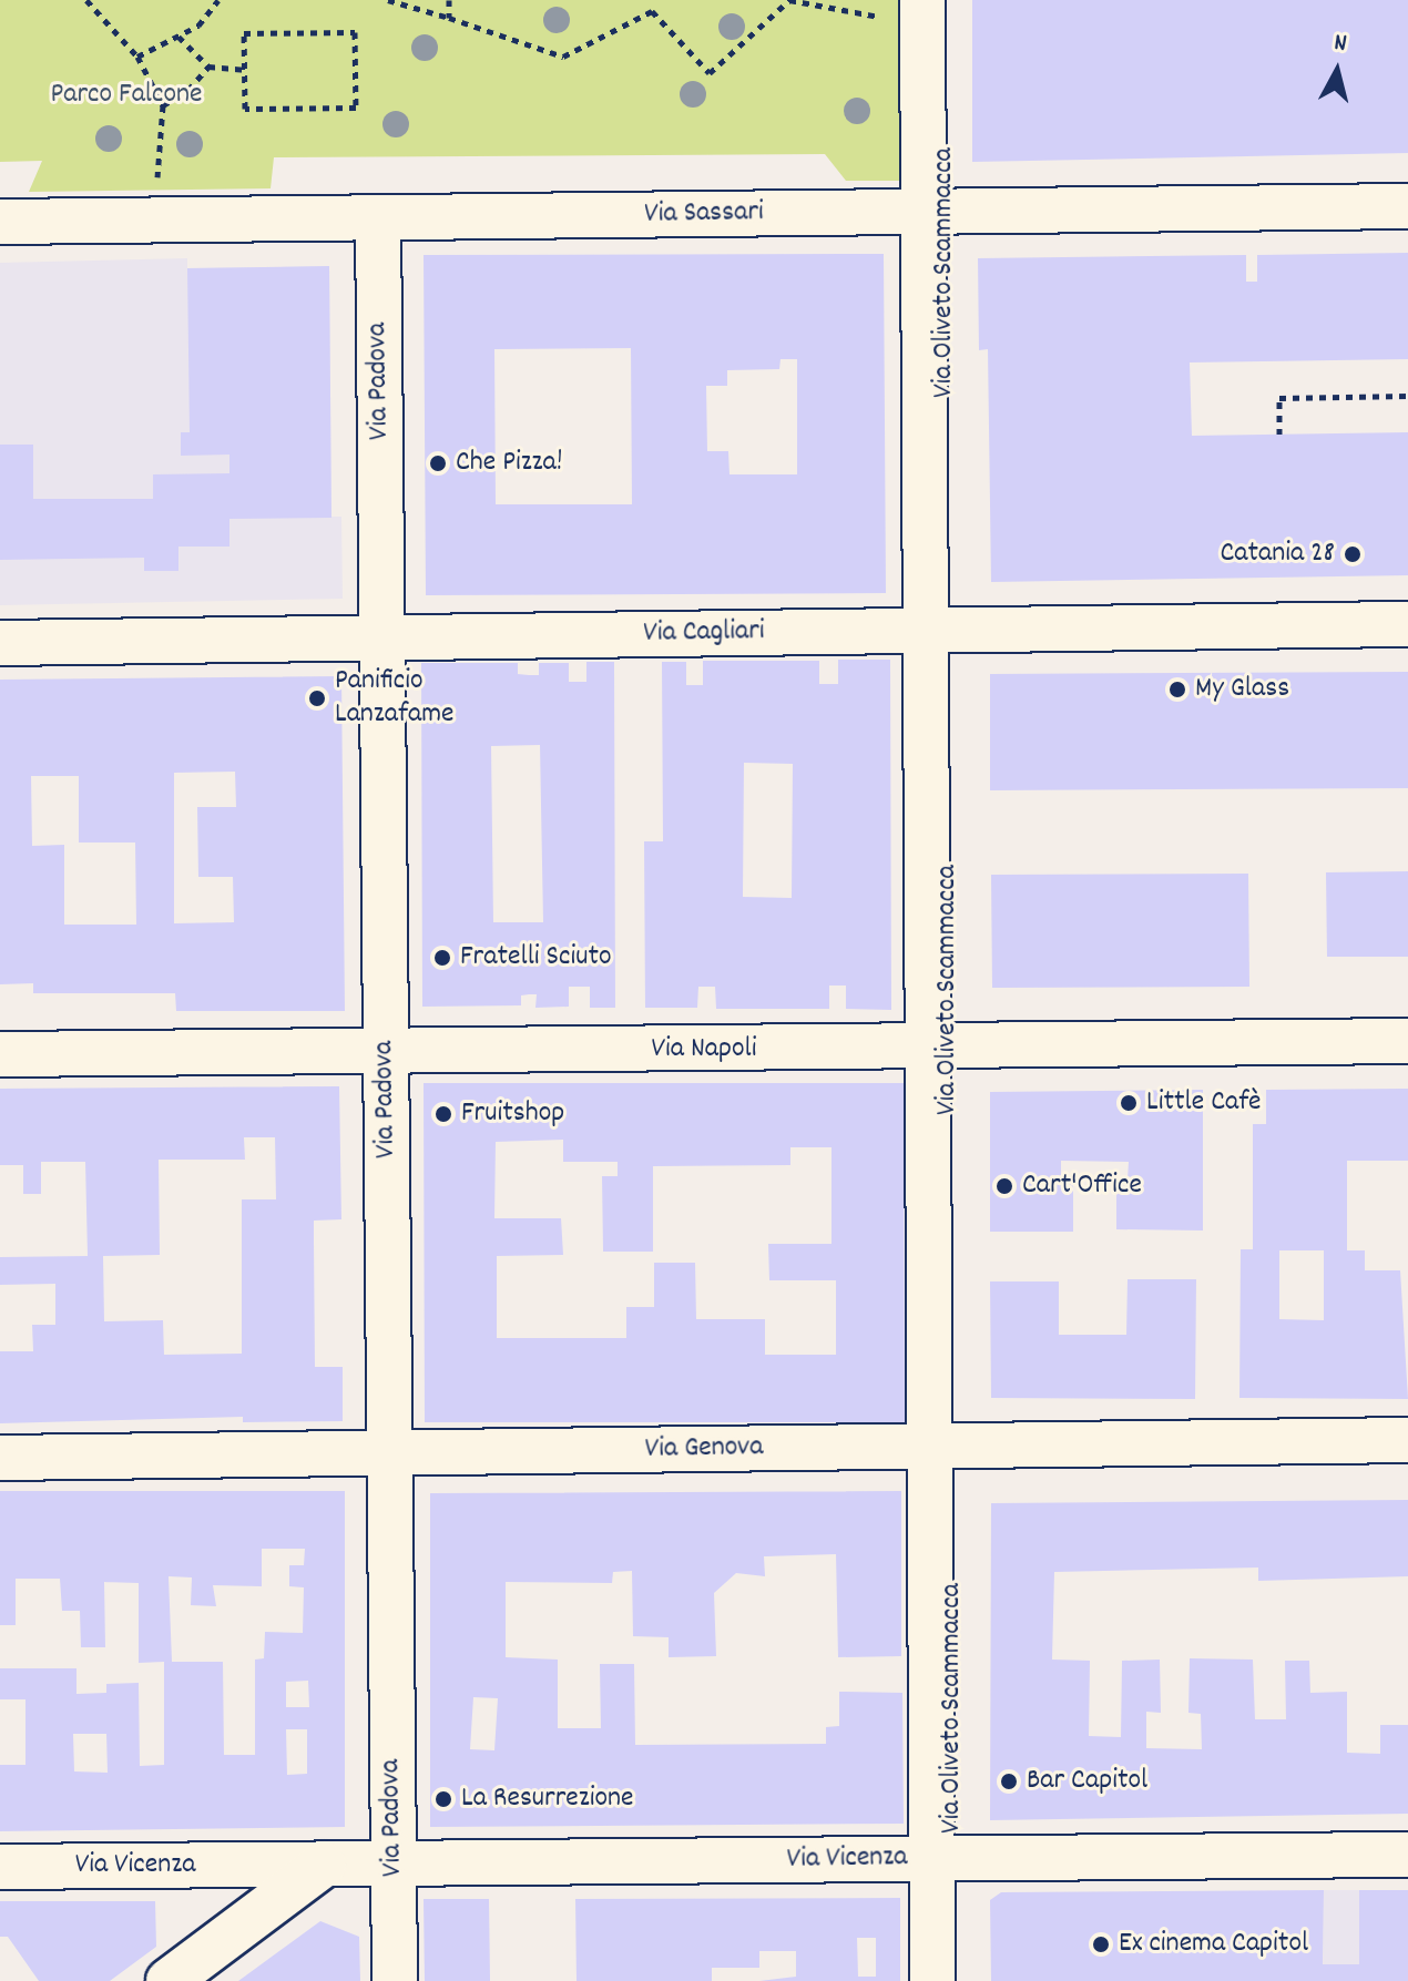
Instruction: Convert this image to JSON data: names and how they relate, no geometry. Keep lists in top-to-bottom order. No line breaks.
{"streets":{"street":["Via Sassari","Via Oliveto Scammacca","Via Padova","Via Cagliari","Via Napoli","Via Genova","Via Vicenza"]},"crossings":[["Via Sassari","Via Oliveto Scammacca"],["Via Sassari","Via Padova"],["Via Oliveto Scammacca","Via Cagliari"],["Via Oliveto Scammacca","Via Napoli"],["Via Oliveto Scammacca","Via Genova"],["Via Oliveto Scammacca","Via Vicenza"],["Via Padova","Via Cagliari"],["Via Padova","Via Napoli"],["Via Padova","Via Genova"],["Via Padova","Via Vicenza"]],"parks":["Parco Falcone"],"places":["Che Pizza!","Catania 28","My Glass","Panificio Lanzafame","Fratelli Sciuto","Little Cafè","Fruitshop","Cart'Office","Bar Capitol","La Resurrezione","Ex cinema Capitol"],"north":"top"}
